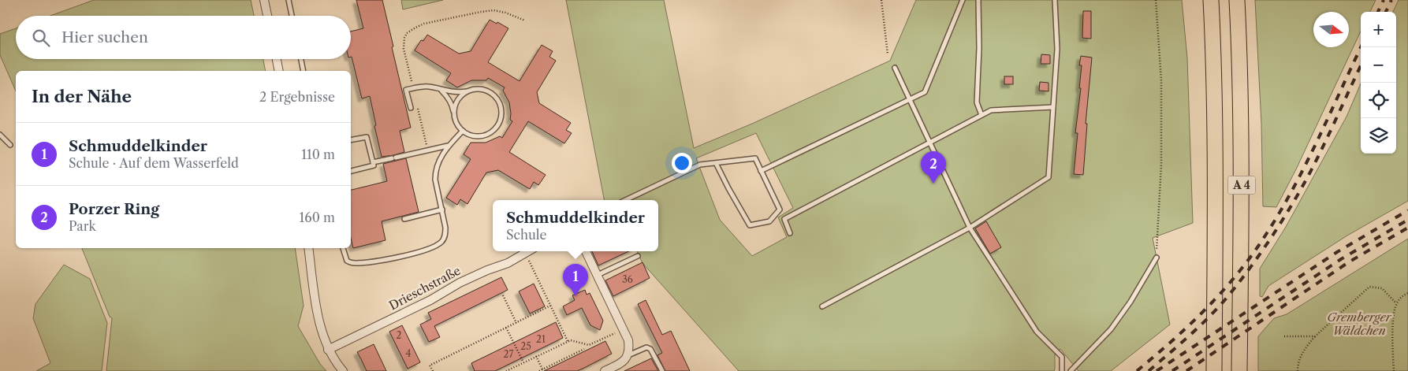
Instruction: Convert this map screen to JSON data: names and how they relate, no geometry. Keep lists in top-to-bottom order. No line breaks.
{"streets":{"highway":["A 4"],"street":["Drieschstraße"]},"parks":["Gremberger Wäldchen"],"house_numbers":["36","2","21","25","4","27"],"north":"right","page":{"map_buttons":["+","−"],"search":"Hier suchen","heading":["In der Nähe","2 Ergebnisse"],"list":[{"mark":"1","name":"Schmuddelkinder","note":"Schule · Auf dem Wasserfeld","value":"110 m"},{"mark":"2","name":"Porzer Ring","note":"Park","value":"160 m"}],"pins":["2","1"],"popup":["Schmuddelkinder","Schule"]}}
